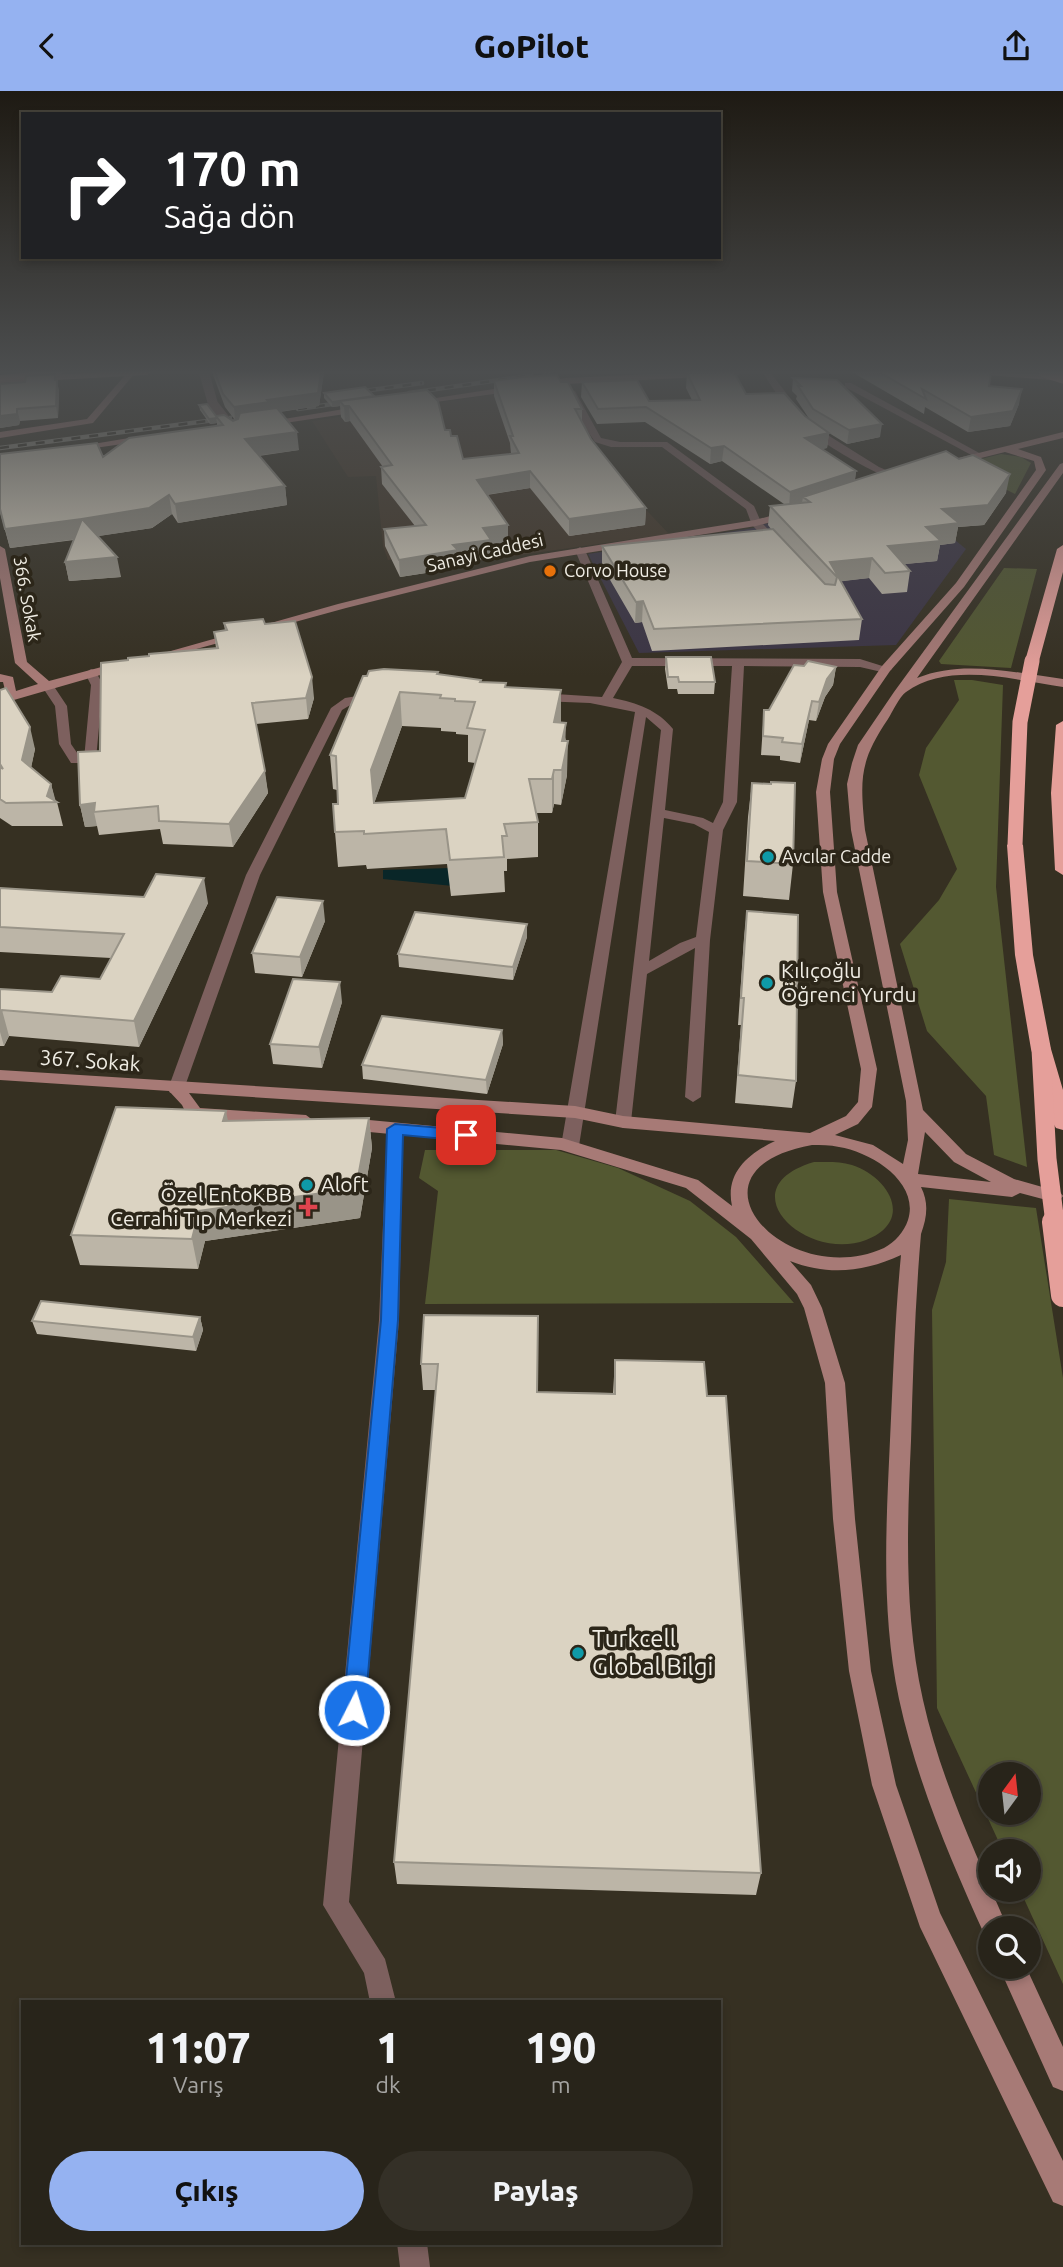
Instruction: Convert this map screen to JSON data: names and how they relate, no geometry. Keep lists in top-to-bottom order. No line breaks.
{"streets":{"street":["Sanayi Caddesi","366. Sokak","367. Sokak"]},"crossings":[["Sanayi Caddesi","366. Sokak"]],"places":{"other":["Corvo House","Avcılar Cadde","Kılıçoğlu Öğrenci Yurdu","Aloft","Turkcell Global Bilgi"],"health":["Özel EntoKBB Cerrahi Tıp Merkezi"]},"north":"top","page":{"header":"GoPilot","turn":["170 m","Sağa dön"],"eta":["11:07","Varış","1","dk","190","m"],"buttons":["Çıkış","Paylaş"]}}
